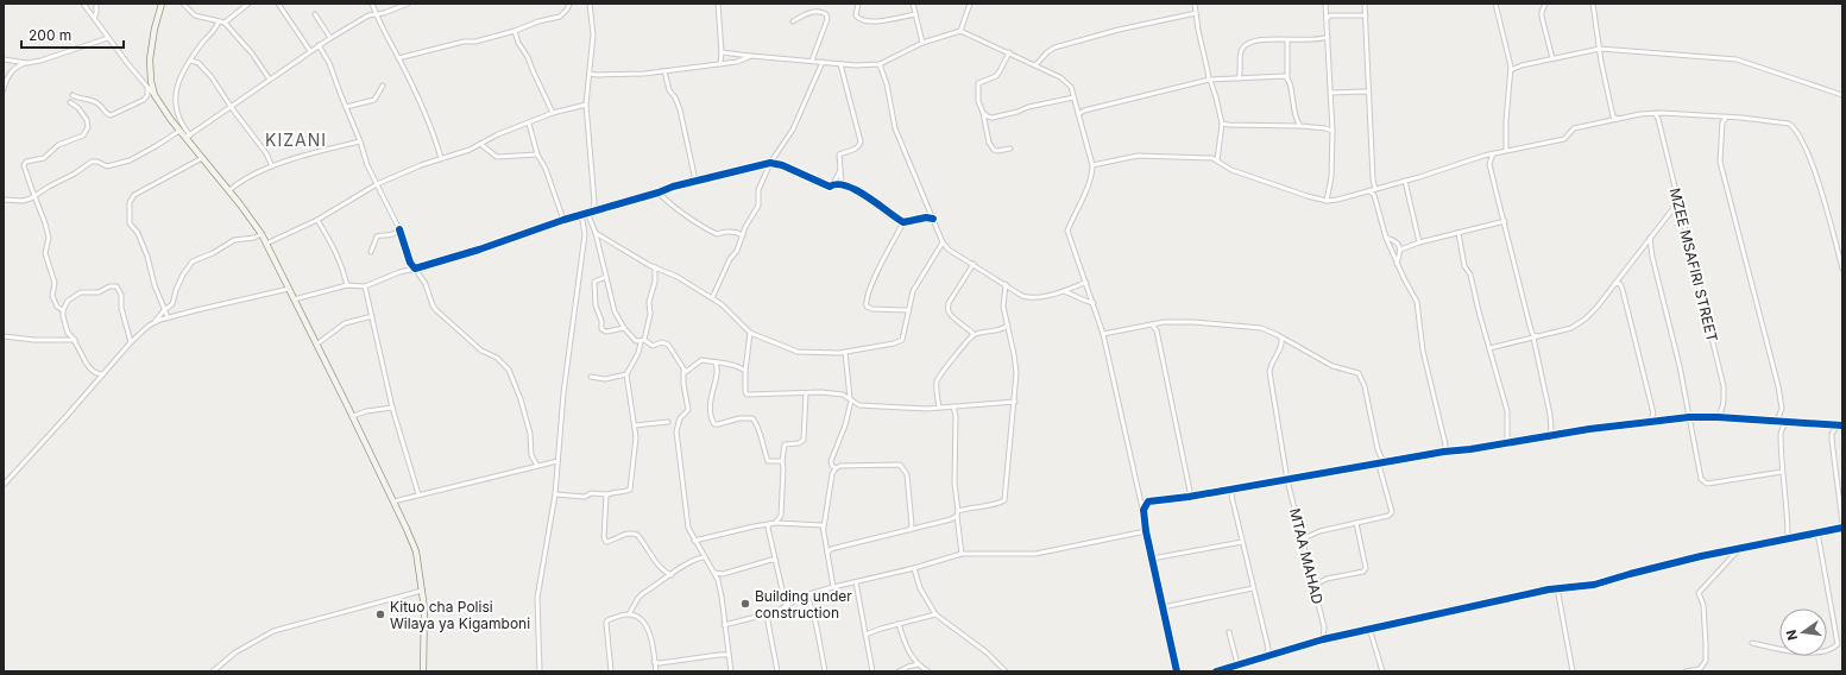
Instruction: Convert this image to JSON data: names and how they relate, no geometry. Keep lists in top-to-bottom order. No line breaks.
{"streets":{"street":["MZEE MSAFIRI STREET","MTAA MAHAD"]},"districts":["KIZANI"],"places":["Building under construction","Kituo cha Polisi Wilaya ya Kigamboni"],"scale_bar":"200 m","north":"left"}
